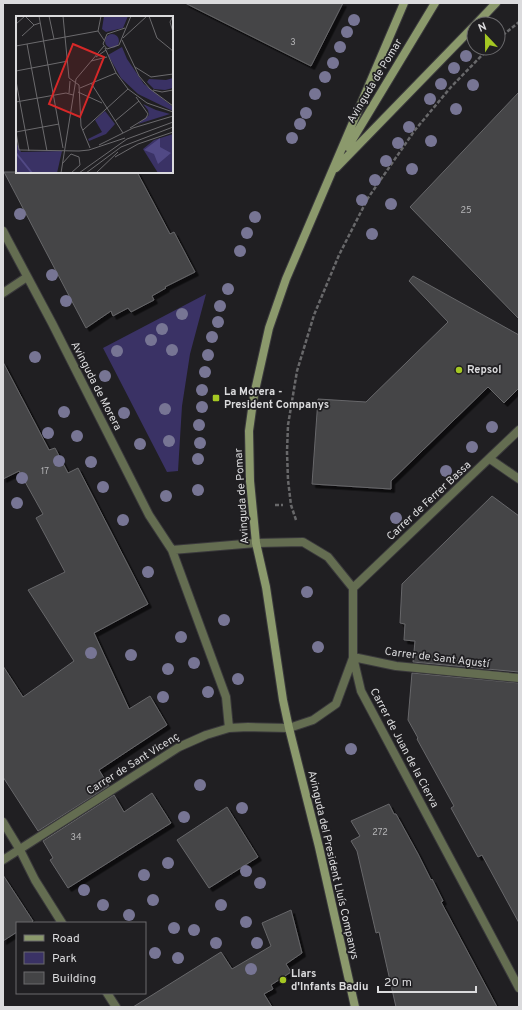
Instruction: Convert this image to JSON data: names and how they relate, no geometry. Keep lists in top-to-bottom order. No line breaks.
{"streets":{"street":["Avinguda de Pomar","Avinguda de Morera","Carrer de Ferrer Bassa","Carrer de Sant Agustí","Carrer de Juan de la Cierva","Carrer de Sant Vicenç","Avinguda del President Lluís Companys"]},"crossings":[["Avinguda de Pomar","Carrer de Sant Vicenç"],["Avinguda de Pomar","Avinguda del President Lluís Companys"],["Avinguda de Morera","Carrer de Sant Vicenç"],["Carrer de Ferrer Bassa","Carrer de Juan de la Cierva"],["Carrer de Sant Agustí","Carrer de Juan de la Cierva"],["Carrer de Sant Vicenç","Avinguda del President Lluís Companys"]],"places":{"other":["Repsol","Llars d'Infants Badiu"],"transit":["La Morera - President Companys"]},"house_numbers":["3","25","17","272","34"],"legend":["Road","Park","Building"],"scale_bar":"20 m","north":"top"}
